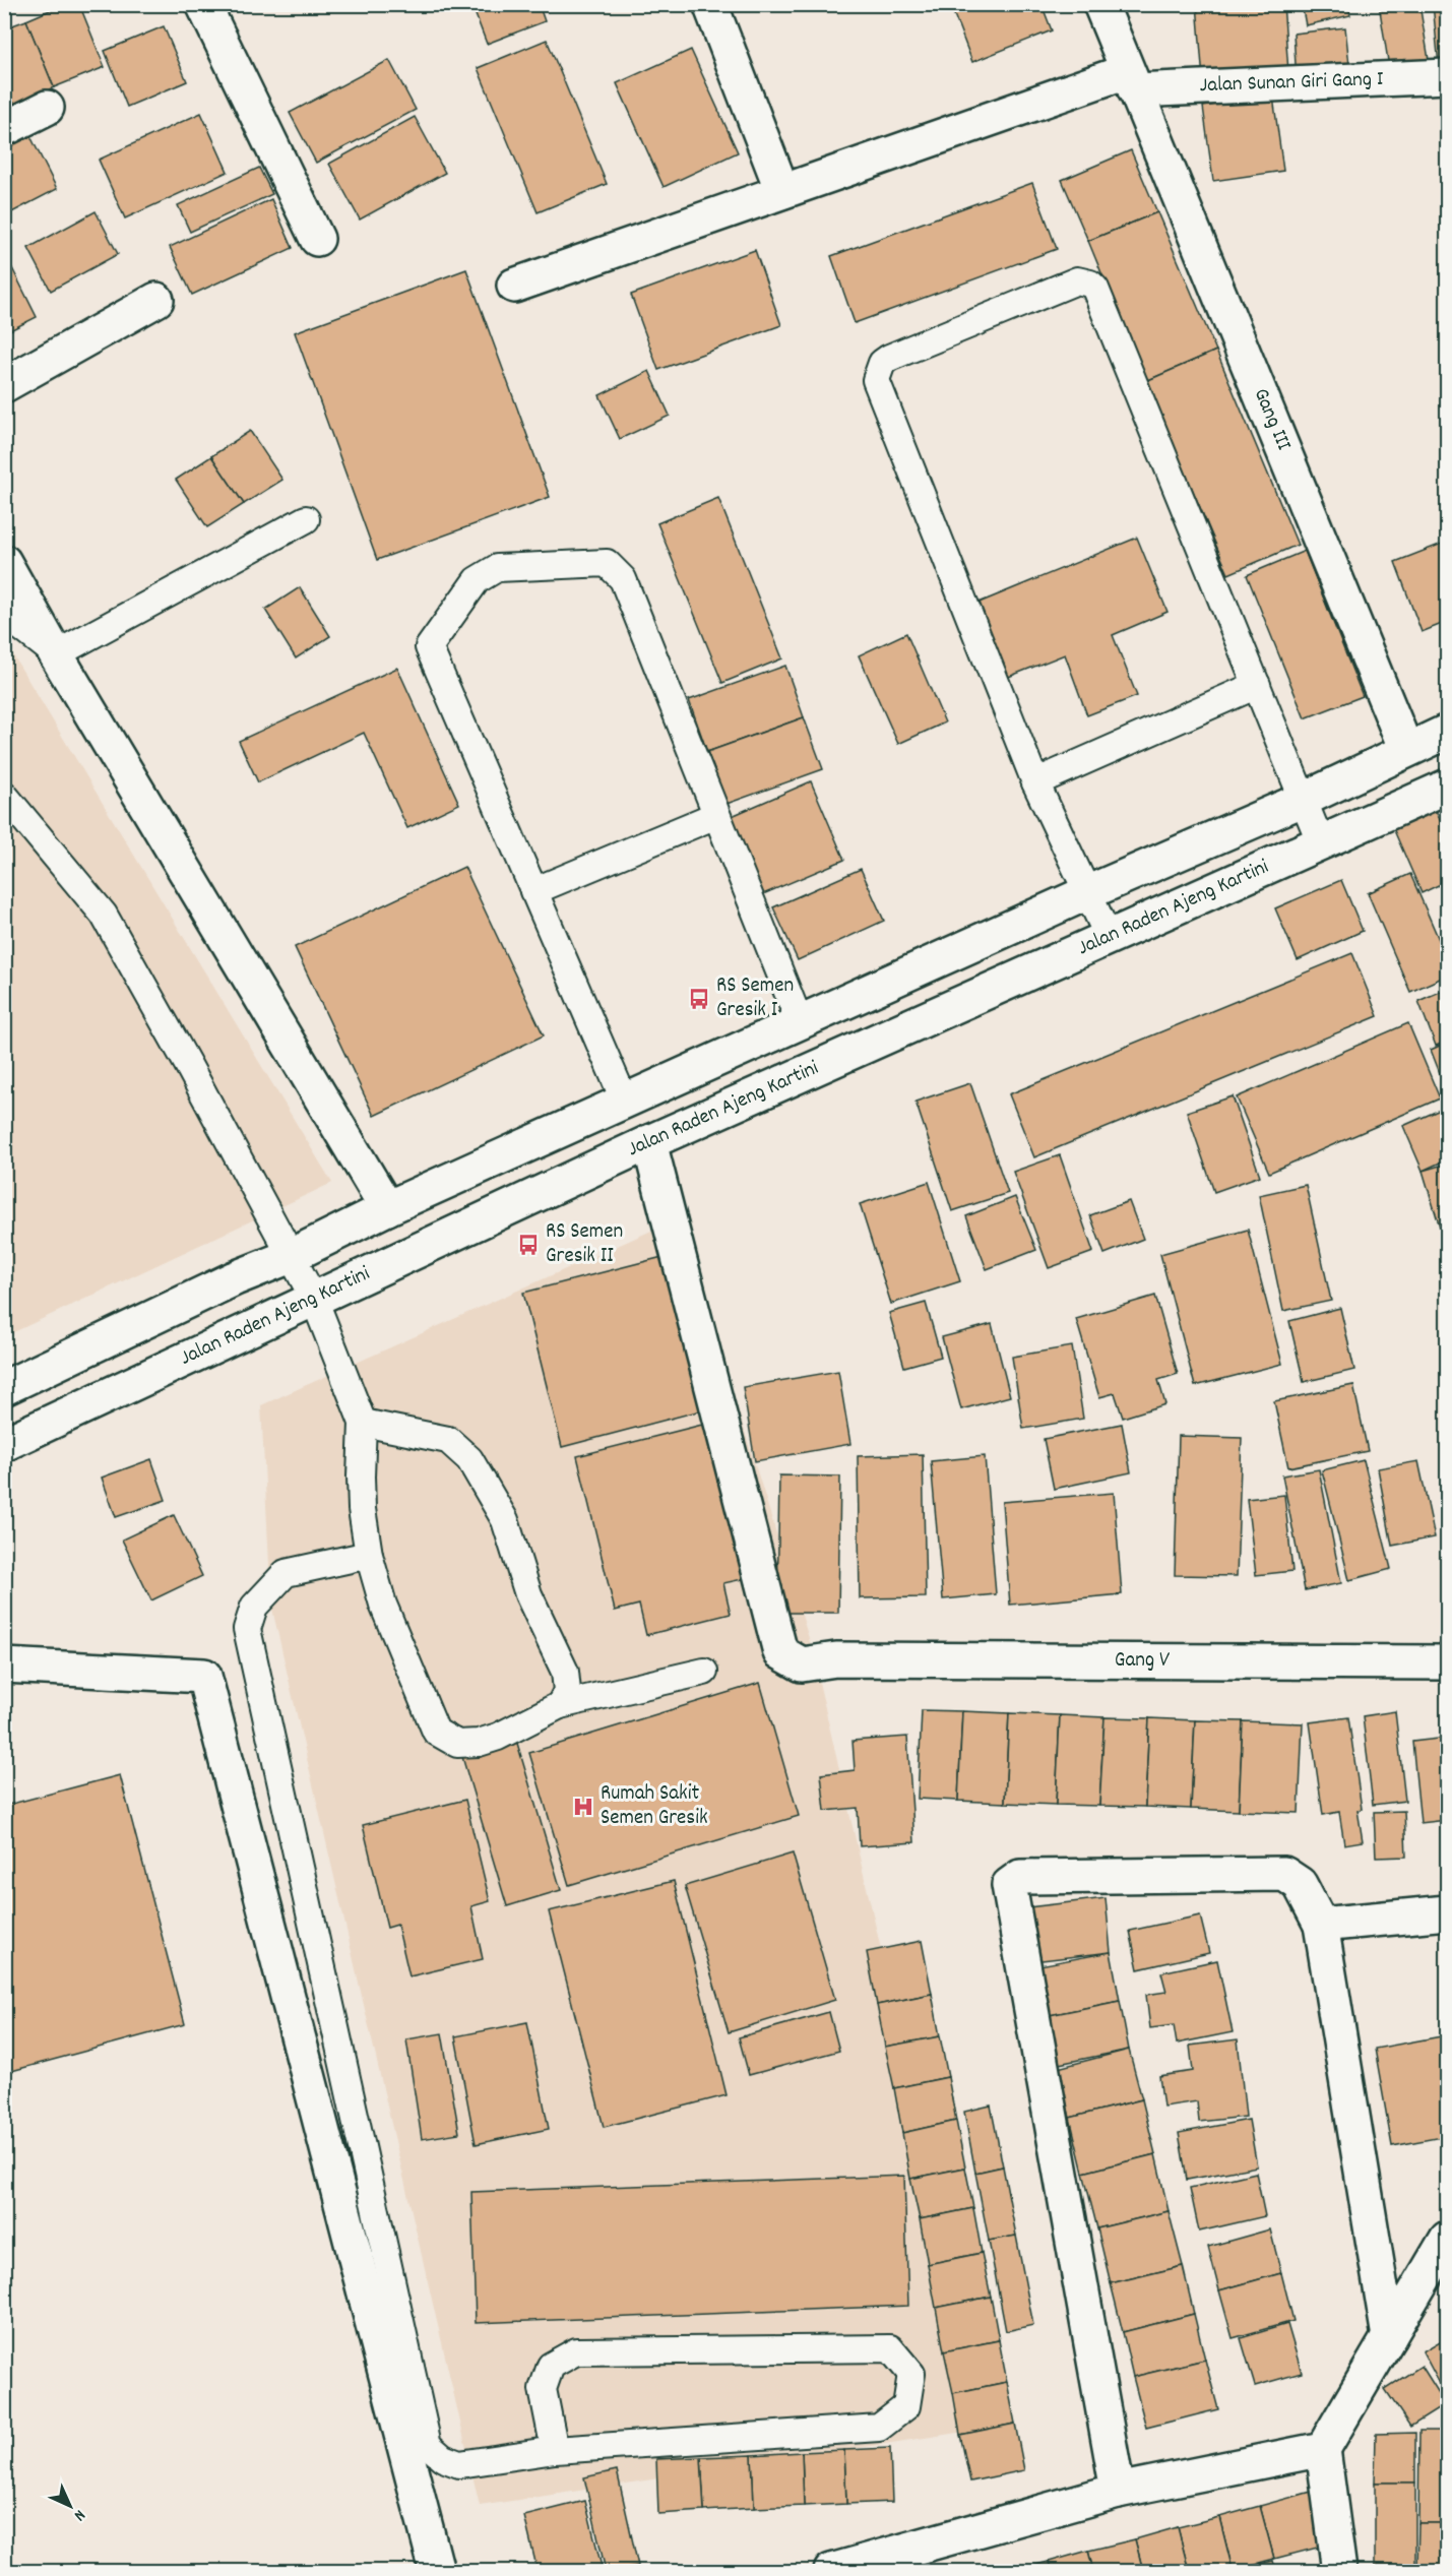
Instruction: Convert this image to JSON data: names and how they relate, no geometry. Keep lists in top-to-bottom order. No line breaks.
{"streets":{"main road":["Jalan Sunan Giri Gang I","Gang III","Jalan Raden Ajeng Kartini","Gang V"]},"crossings":[["Jalan Sunan Giri Gang I","Gang III"],["Jalan Raden Ajeng Kartini","Gang V"]],"places":{"bus stop":["RS Semen Gresik I","RS Semen Gresik II"],"hospital":["Rumah Sakit Semen Gresik"]},"north":"bottom right"}
